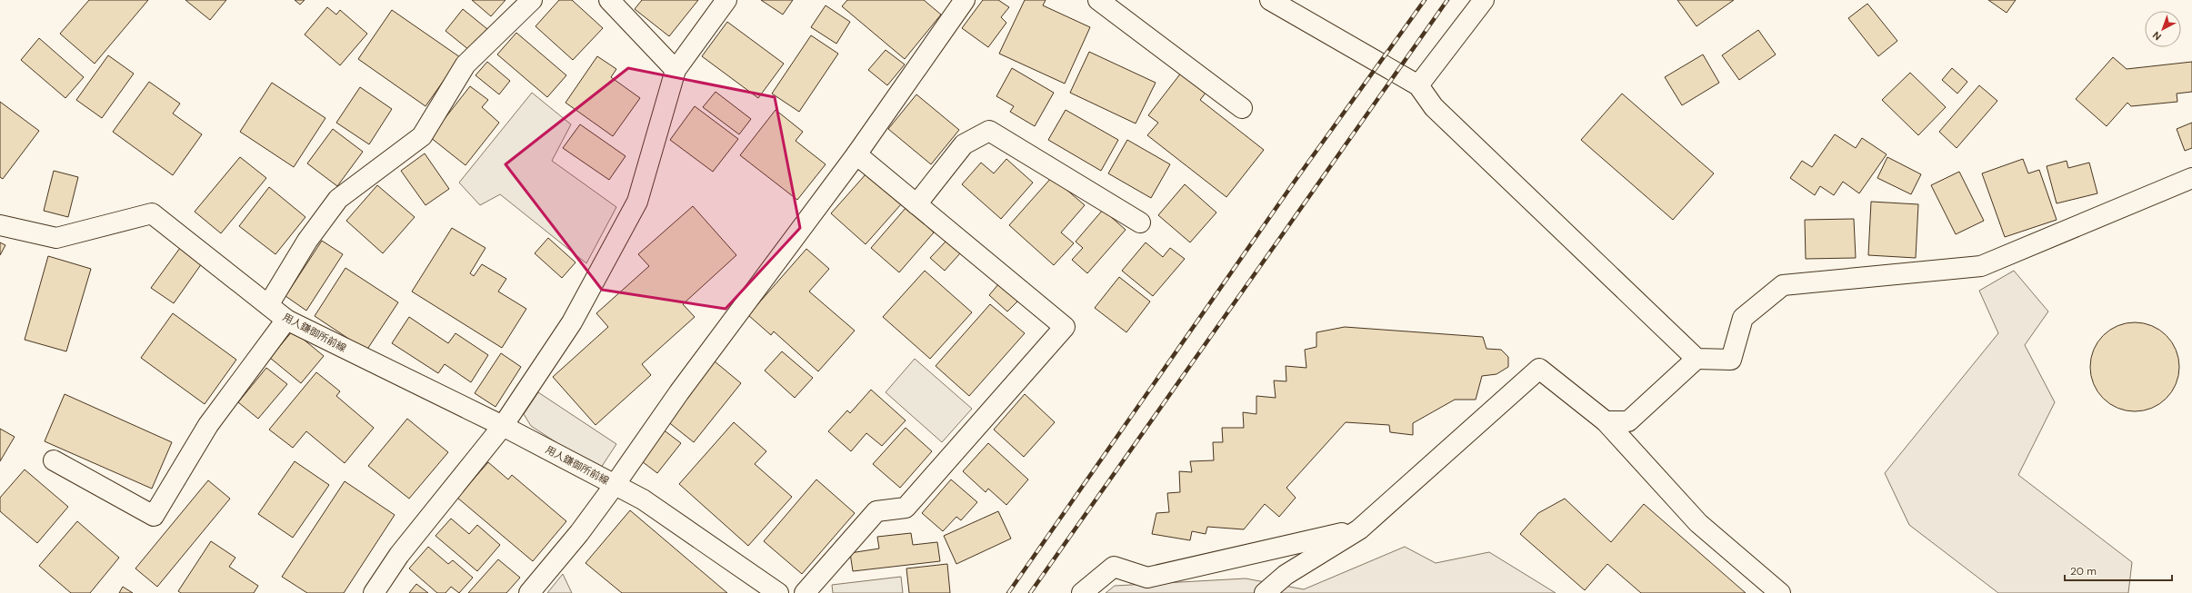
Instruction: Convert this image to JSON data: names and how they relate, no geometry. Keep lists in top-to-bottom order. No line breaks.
{"streets":{"street":["用人鎌御所前線"]},"scale_bar":"20 m","north":"bottom left"}
